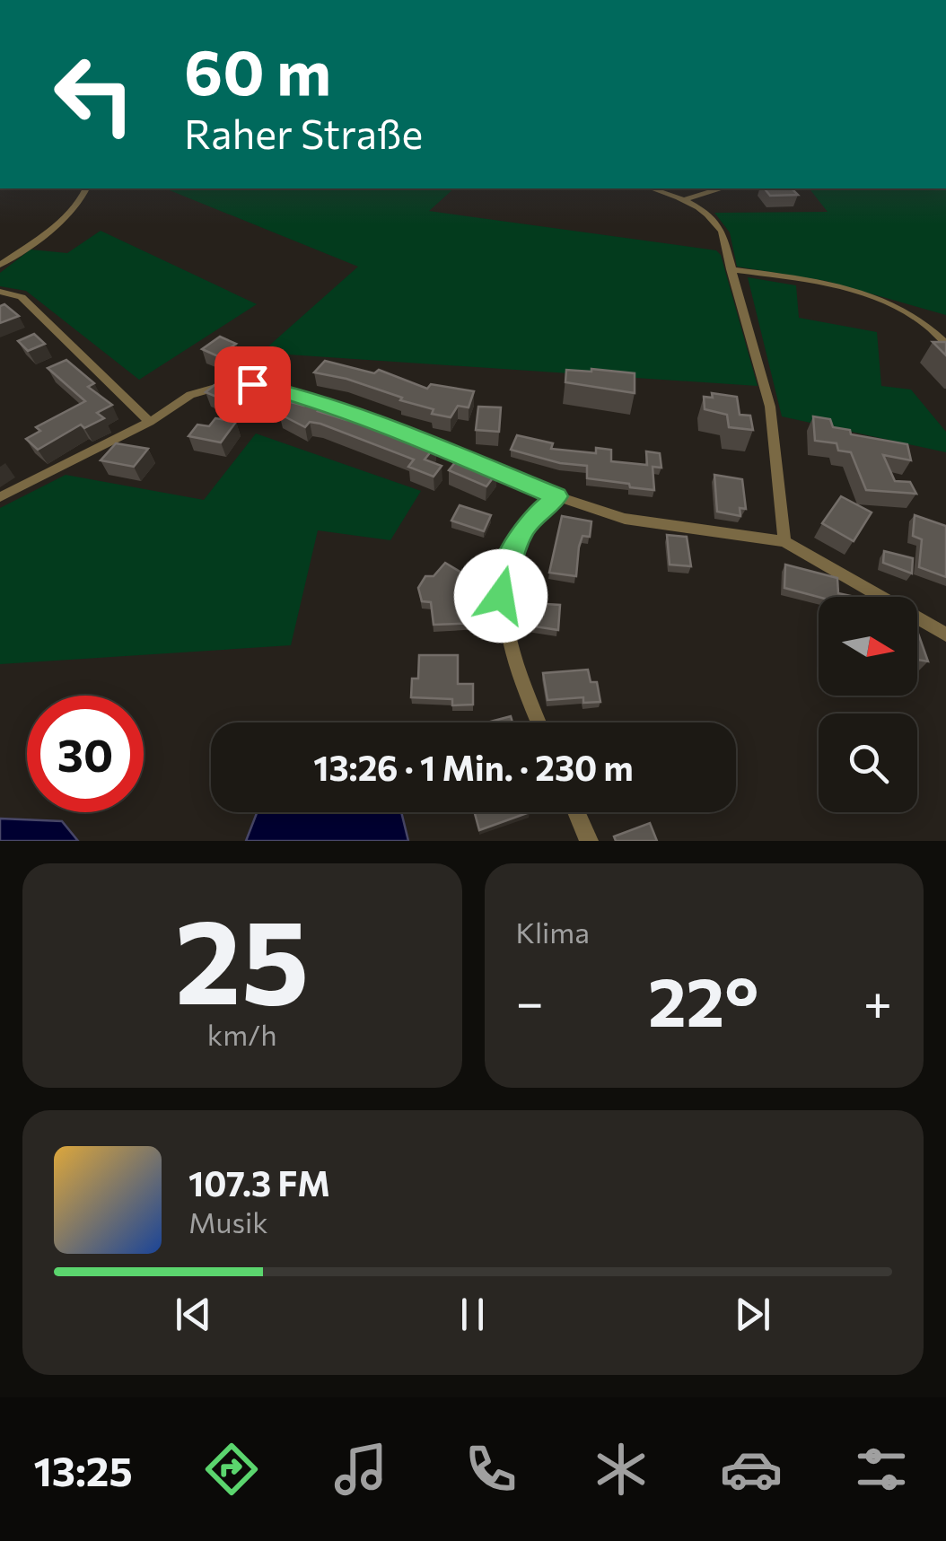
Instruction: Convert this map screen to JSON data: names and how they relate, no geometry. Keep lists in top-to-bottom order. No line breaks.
{"north":"right","page":{"turn":["60 m","Raher Straße"],"limit":"30","trip":"13:26 · 1 Min. · 230 m","tile":[["25","km/h"],"Klima"],"heat":["−","22°","+"],"song":["107.3 FM","Musik"],"tabs":"13:25"}}
